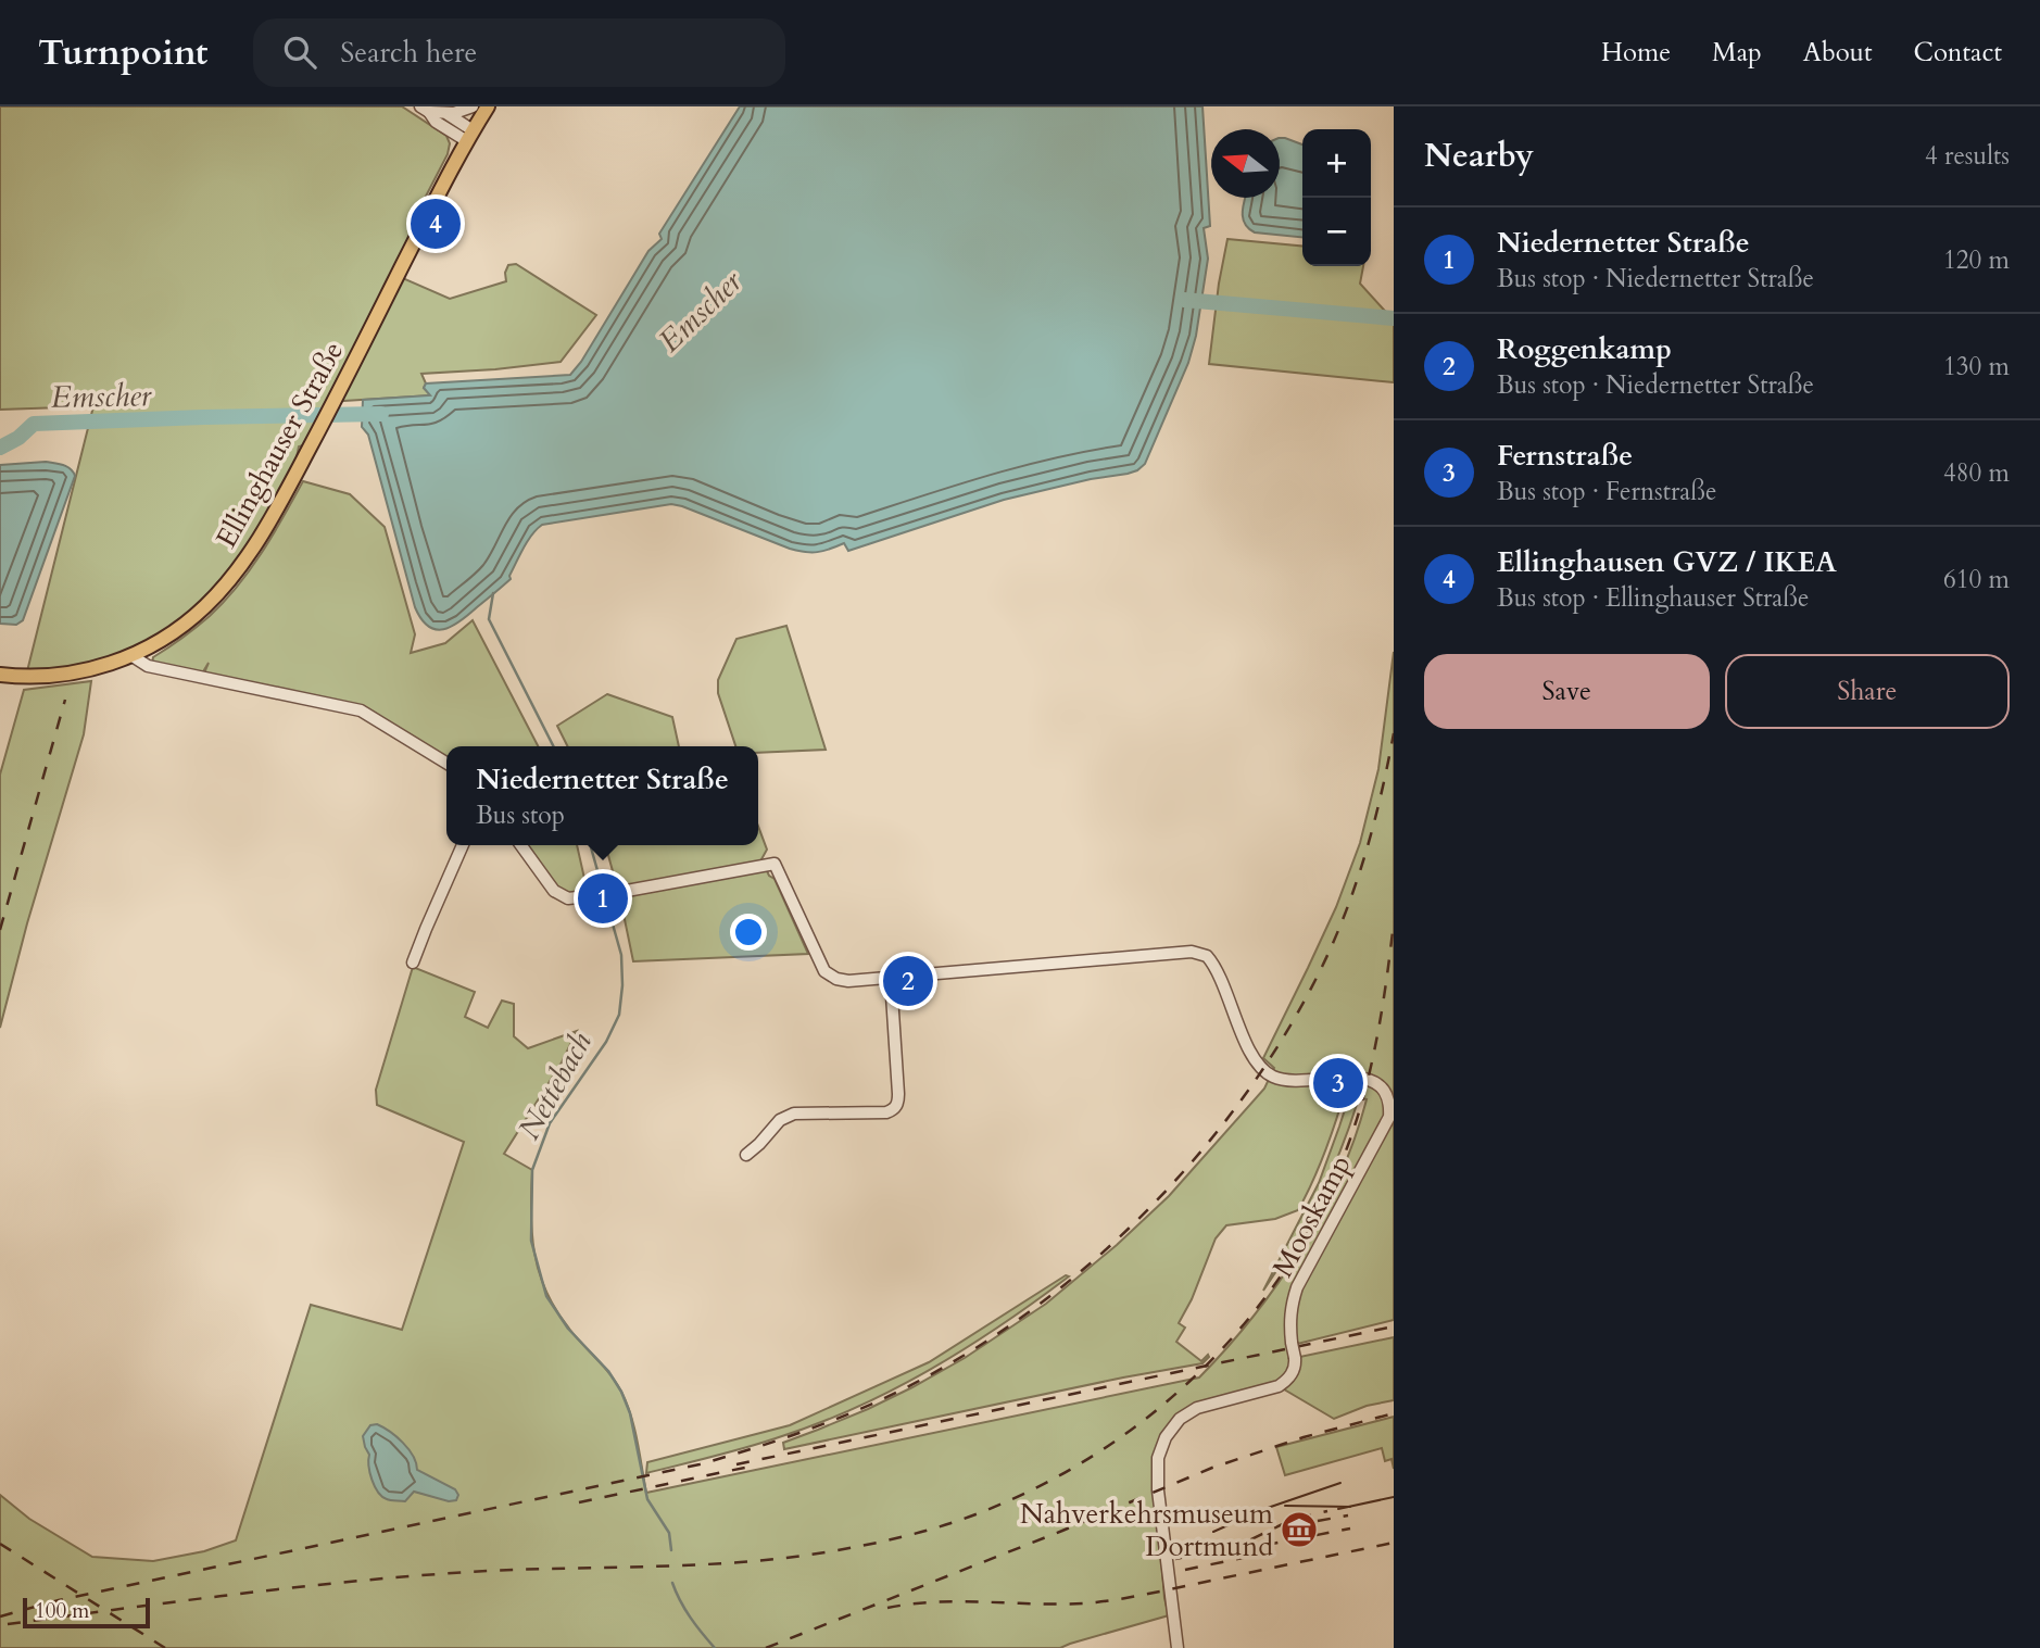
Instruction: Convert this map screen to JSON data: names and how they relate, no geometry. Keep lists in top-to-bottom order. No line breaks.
{"streets":{"main road":["Ellinghauser Straße"],"street":["Mooskamp"]},"water":["Emscher","Nettebach"],"places":{"museum":["Nahverkehrsmuseum Dortmund"]},"scale_bar":"100 m","north":"left","page":{"header":"Turnpoint","search":"Search here","nav":["Home","Map","About","Contact"],"heading":["Nearby","4 results"],"map_buttons":["+","−"],"pins":["4","1","2","3"],"list":[{"mark":"1","name":"Niedernetter Straße","note":"Bus stop · Niedernetter Straße","value":"120 m"},{"mark":"2","name":"Roggenkamp","note":"Bus stop · Niedernetter Straße","value":"130 m"},{"mark":"3","name":"Fernstraße","note":"Bus stop · Fernstraße","value":"480 m"},{"mark":"4","name":"Ellinghausen GVZ / IKEA","note":"Bus stop · Ellinghauser Straße","value":"610 m"}],"buttons":["Save","Share"],"popup":["Niedernetter Straße","Bus stop"],"scale":"100 m"}}
